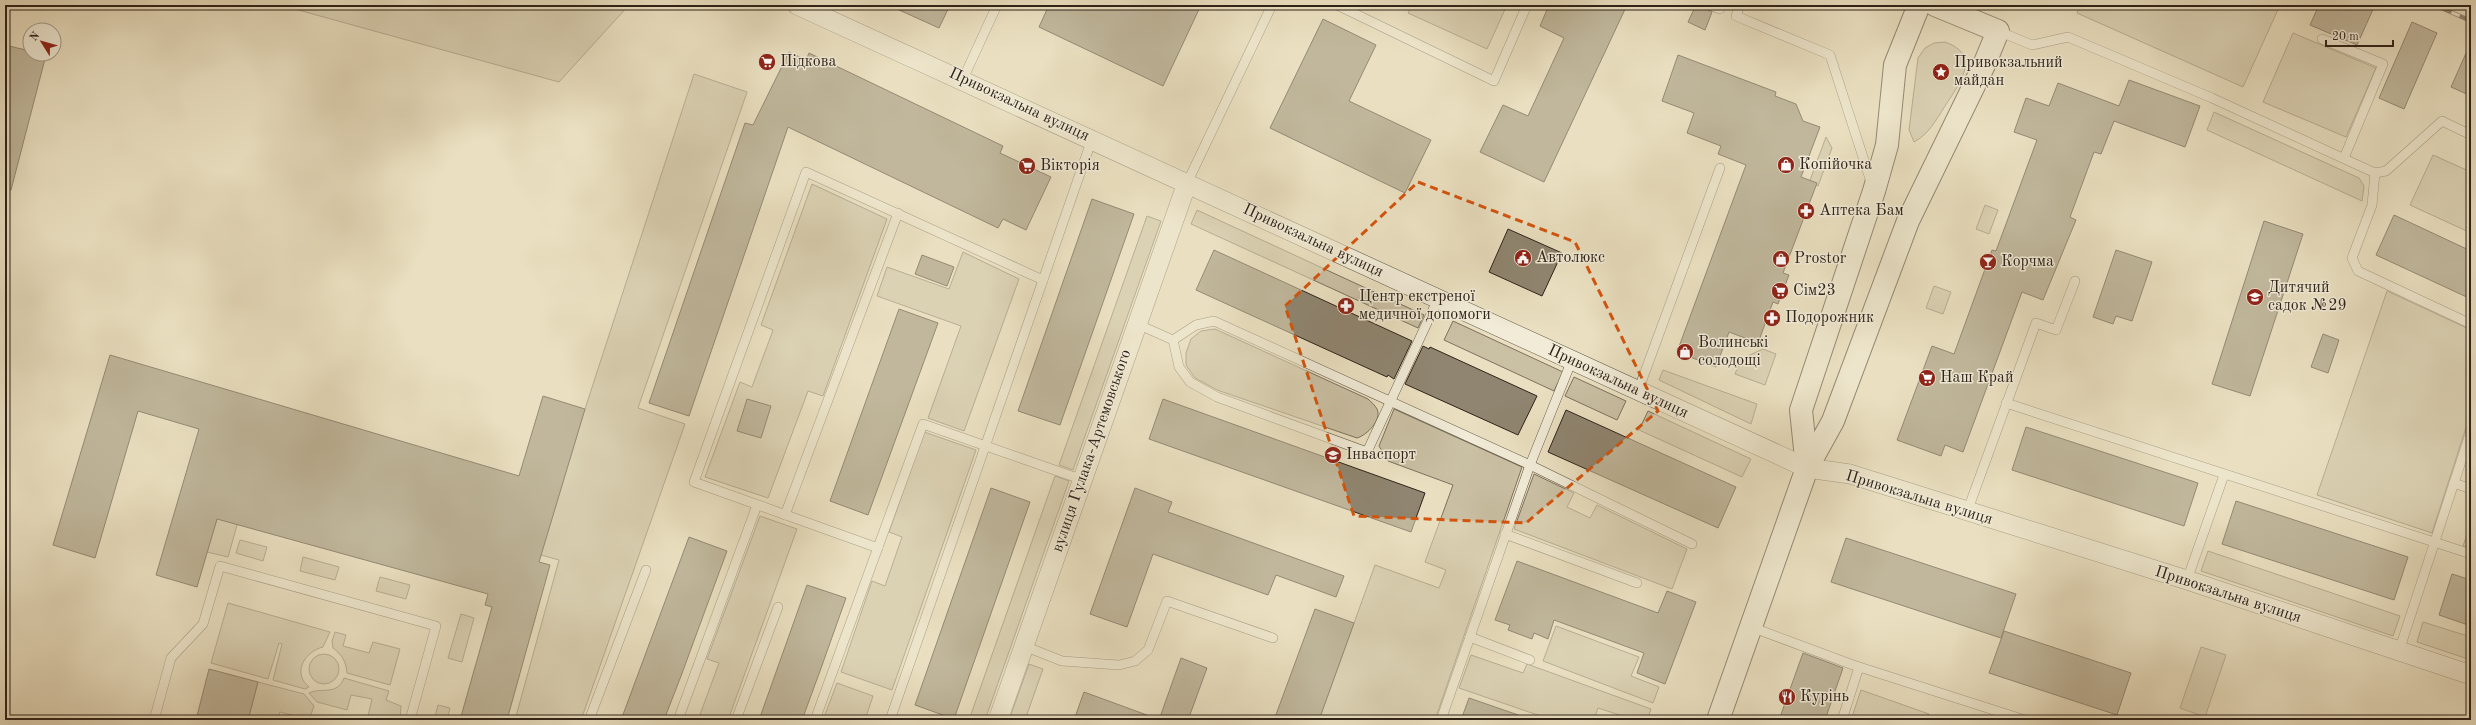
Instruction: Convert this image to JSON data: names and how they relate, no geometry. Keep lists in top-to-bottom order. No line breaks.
{"streets":{"street":["Привокзальна вулиця","вулиця Гулака-Артемовського"]},"crossings":[["Привокзальна вулиця","вулиця Гулака-Артемовського"]],"places":{"supermarket":["Підкова","Вікторія","Сім23","Наш Край"],"place":["Привокзальний майдан"],"shop":["Копійочка","Prostor","Волинські солодощі"],"pharmacy":["Аптека Бам","Центр екстреної медичної допомоги","Подорожник"],"public building":["Автолюкс"],"bar":["Корчма"],"school or university":["Дитячий садок №29","Інваспорт"],"restaurant":["Курінь"]},"scale_bar":"20 m","north":"top left"}
